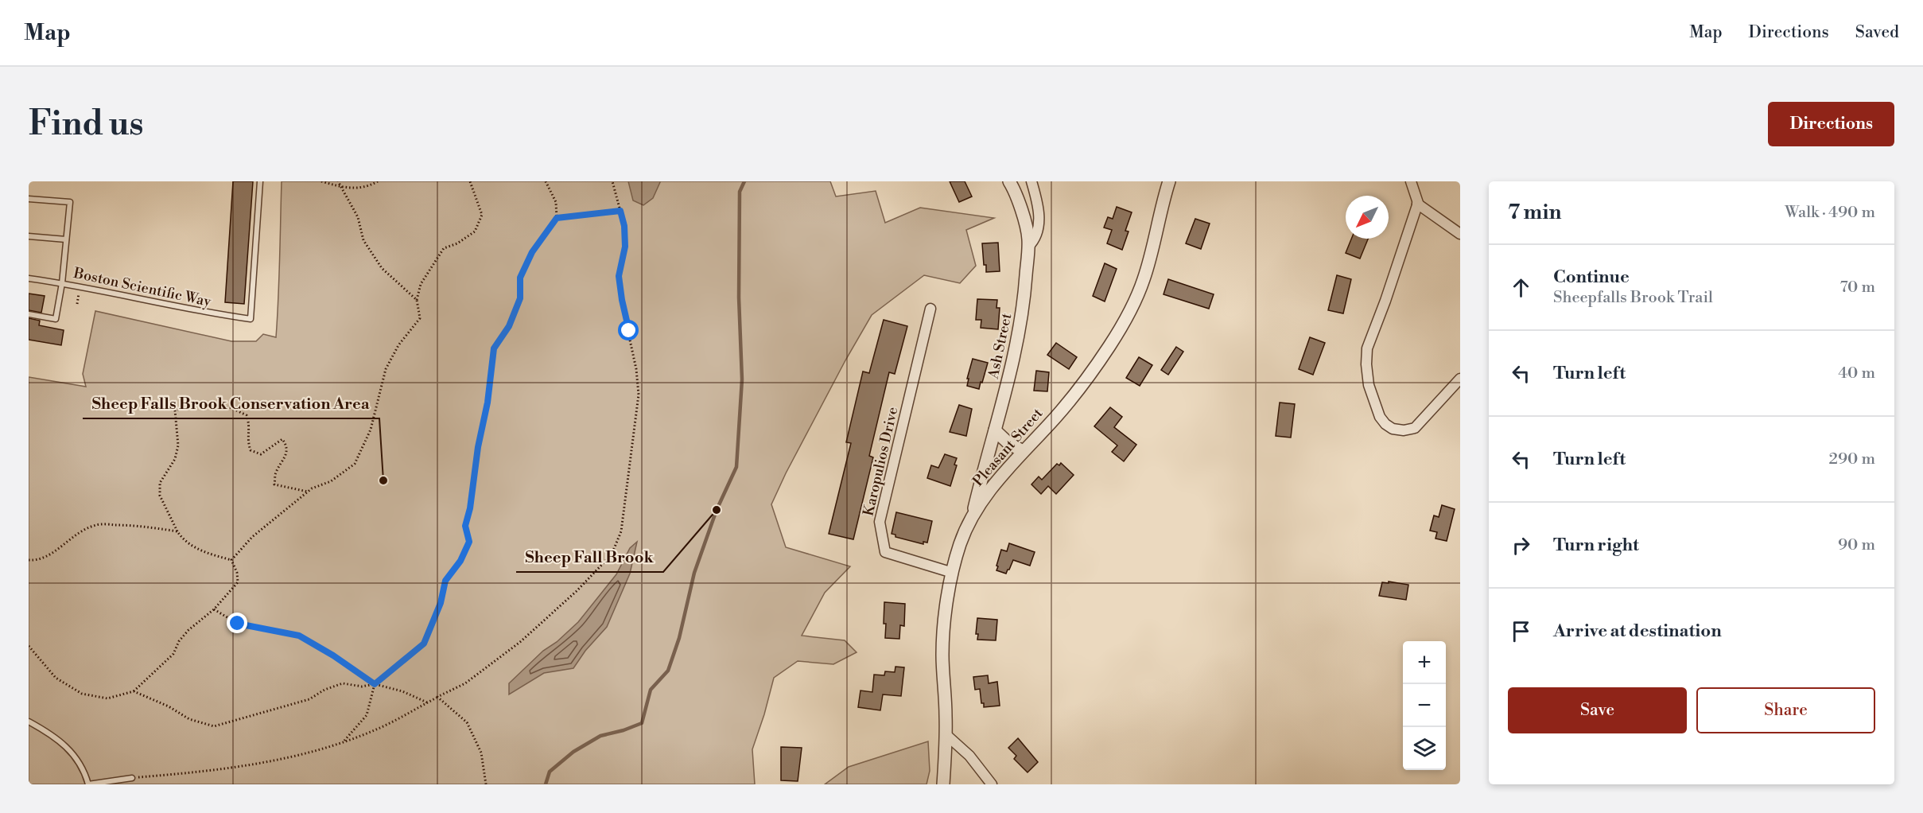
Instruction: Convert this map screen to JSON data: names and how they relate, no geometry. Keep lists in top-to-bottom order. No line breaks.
{"streets":{"street":["Ash Street","Pleasant Street","Karopulios Drive"],"lane":["Boston Scientific Way"]},"crossings":[["Ash Street","Pleasant Street"],["Pleasant Street","Karopulios Drive"]],"places":["Sheep Falls Brook Conservation Area","Sheep Fall Brook"],"north":"bottom left","page":{"header":"Map","nav":["Map","Directions","Saved"],"buttons":["Directions",["Save","Share"]],"title":"Find us","heading":["7 min","Walk · 490 m"],"list":[["Continue","Sheepfalls Brook Trail","70 m"],["Turn left","40 m"],["Turn left","290 m"],["Turn right","90 m"],"Arrive at destination"],"map_buttons":["+","−"]}}
